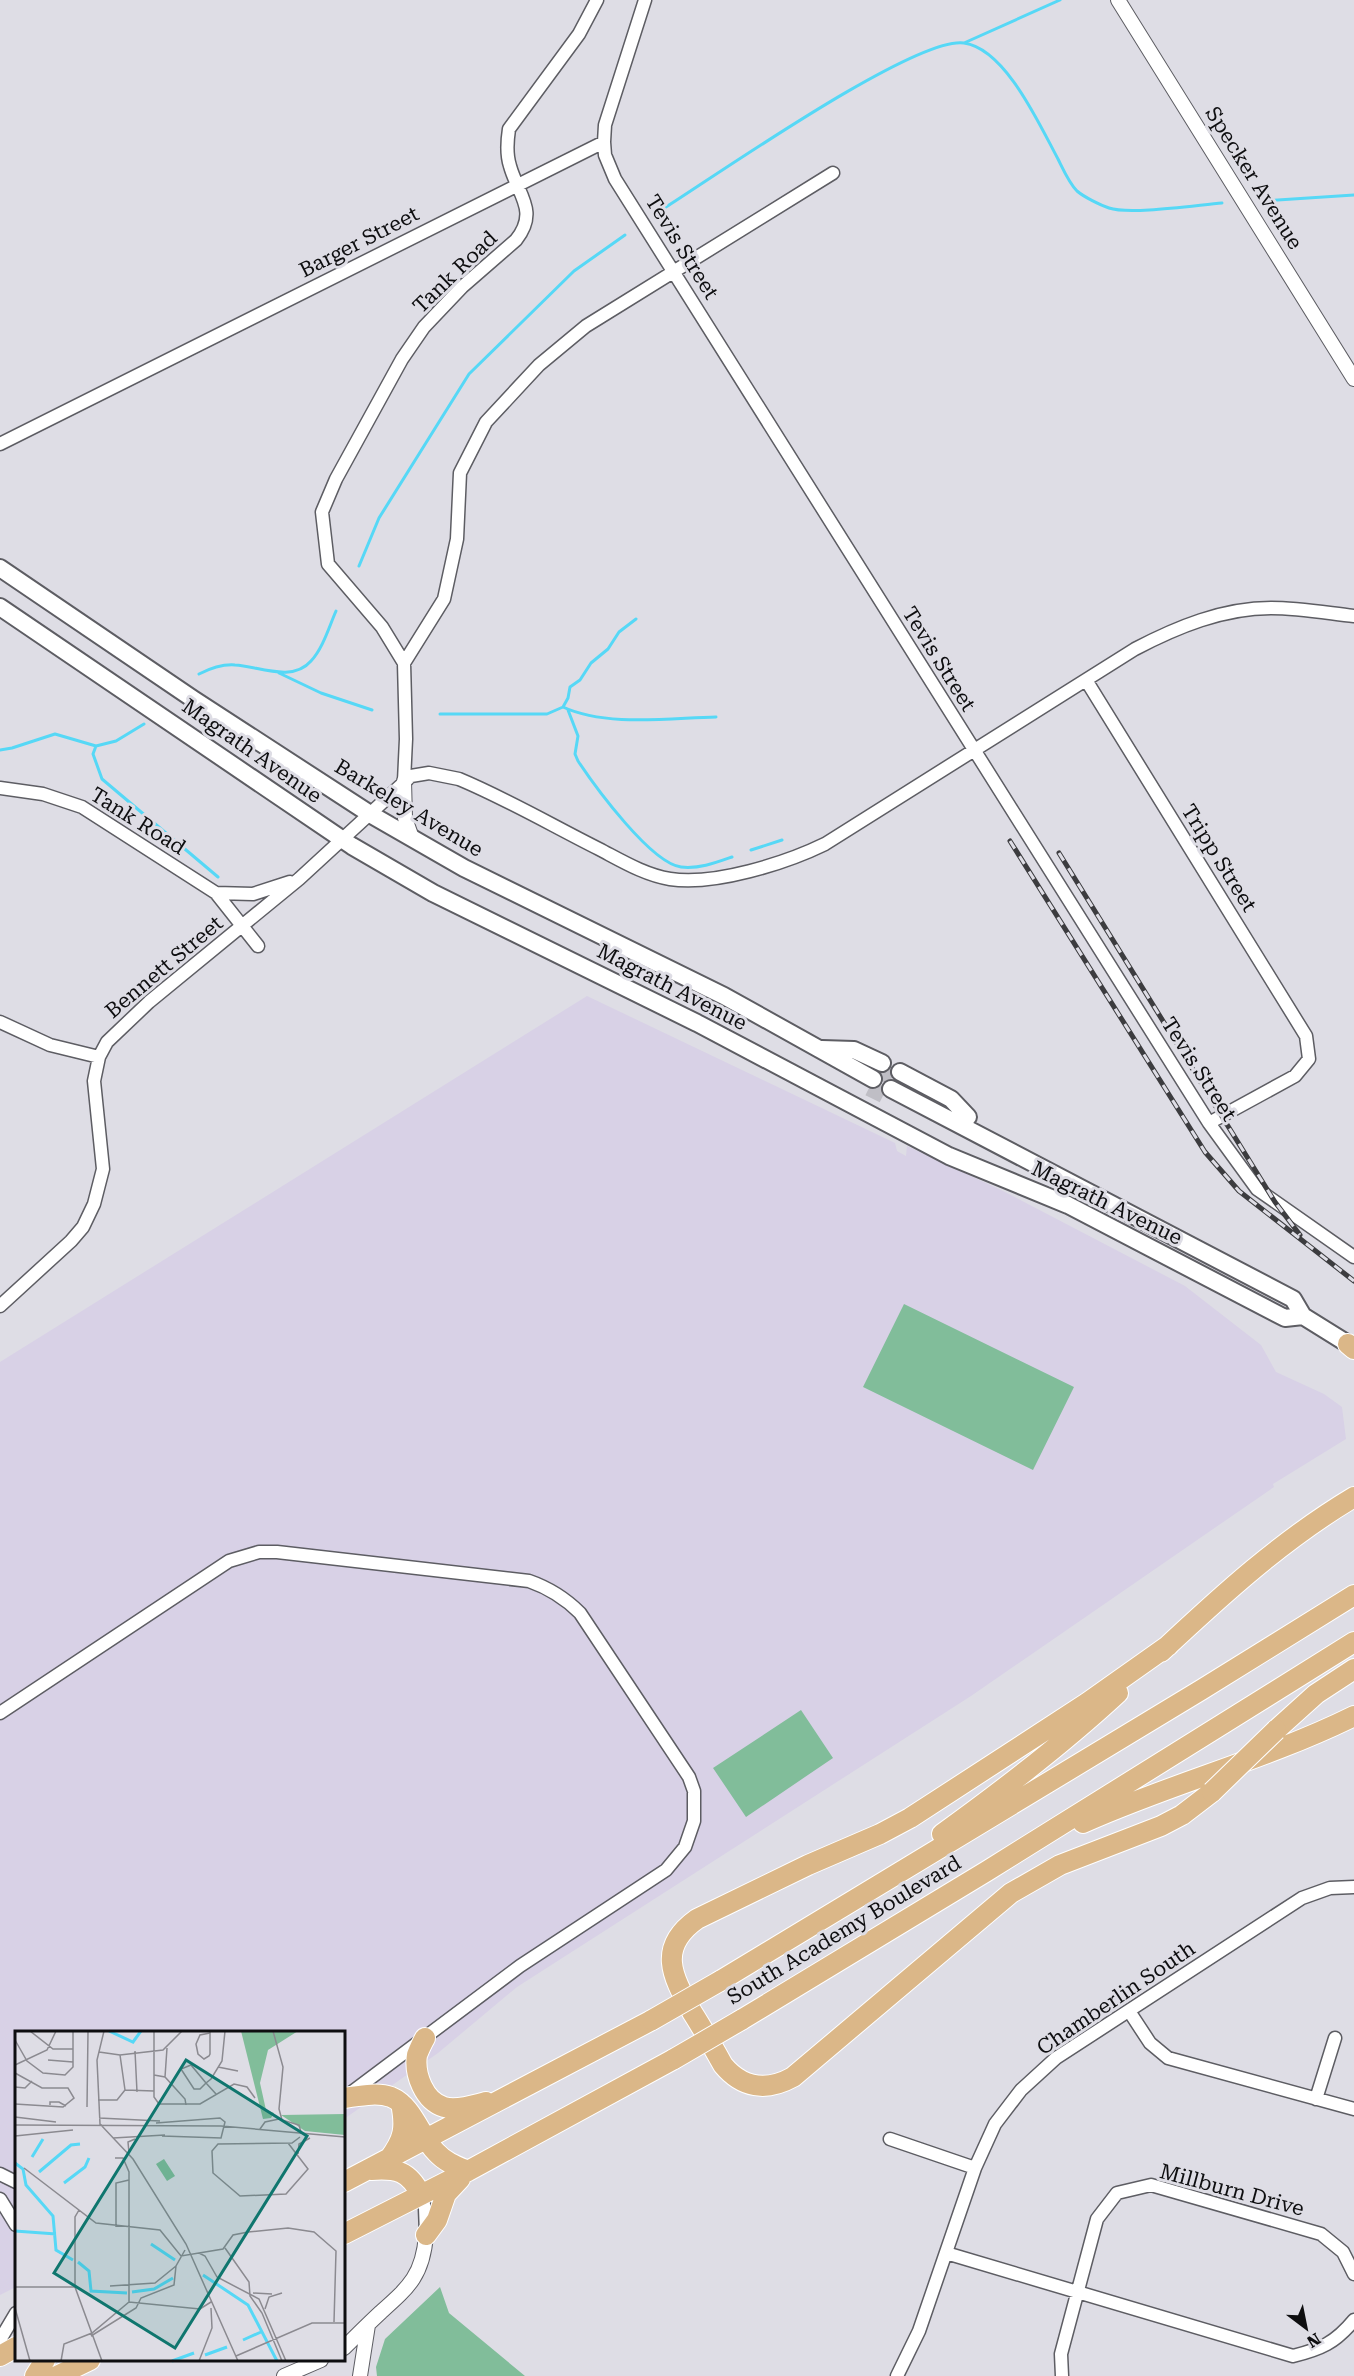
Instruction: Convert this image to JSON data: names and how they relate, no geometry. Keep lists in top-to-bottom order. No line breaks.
{"streets":{"highway":["South Academy Boulevard"],"main road":["Magrath Avenue","Barkeley Avenue"],"street":["Specker Avenue","Barger Street","Tevis Street","Tank Road","Tripp Street","Bennett Street","Chamberlin South","Millburn Drive"]},"crossings":[["Barger Street","Tevis Street"],["Barger Street","Tank Road"],["Tevis Street","Tripp Street"],["Tank Road","Bennett Street"],["Magrath Avenue","Bennett Street"],["Barkeley Avenue","Bennett Street"]],"north":"bottom right"}
